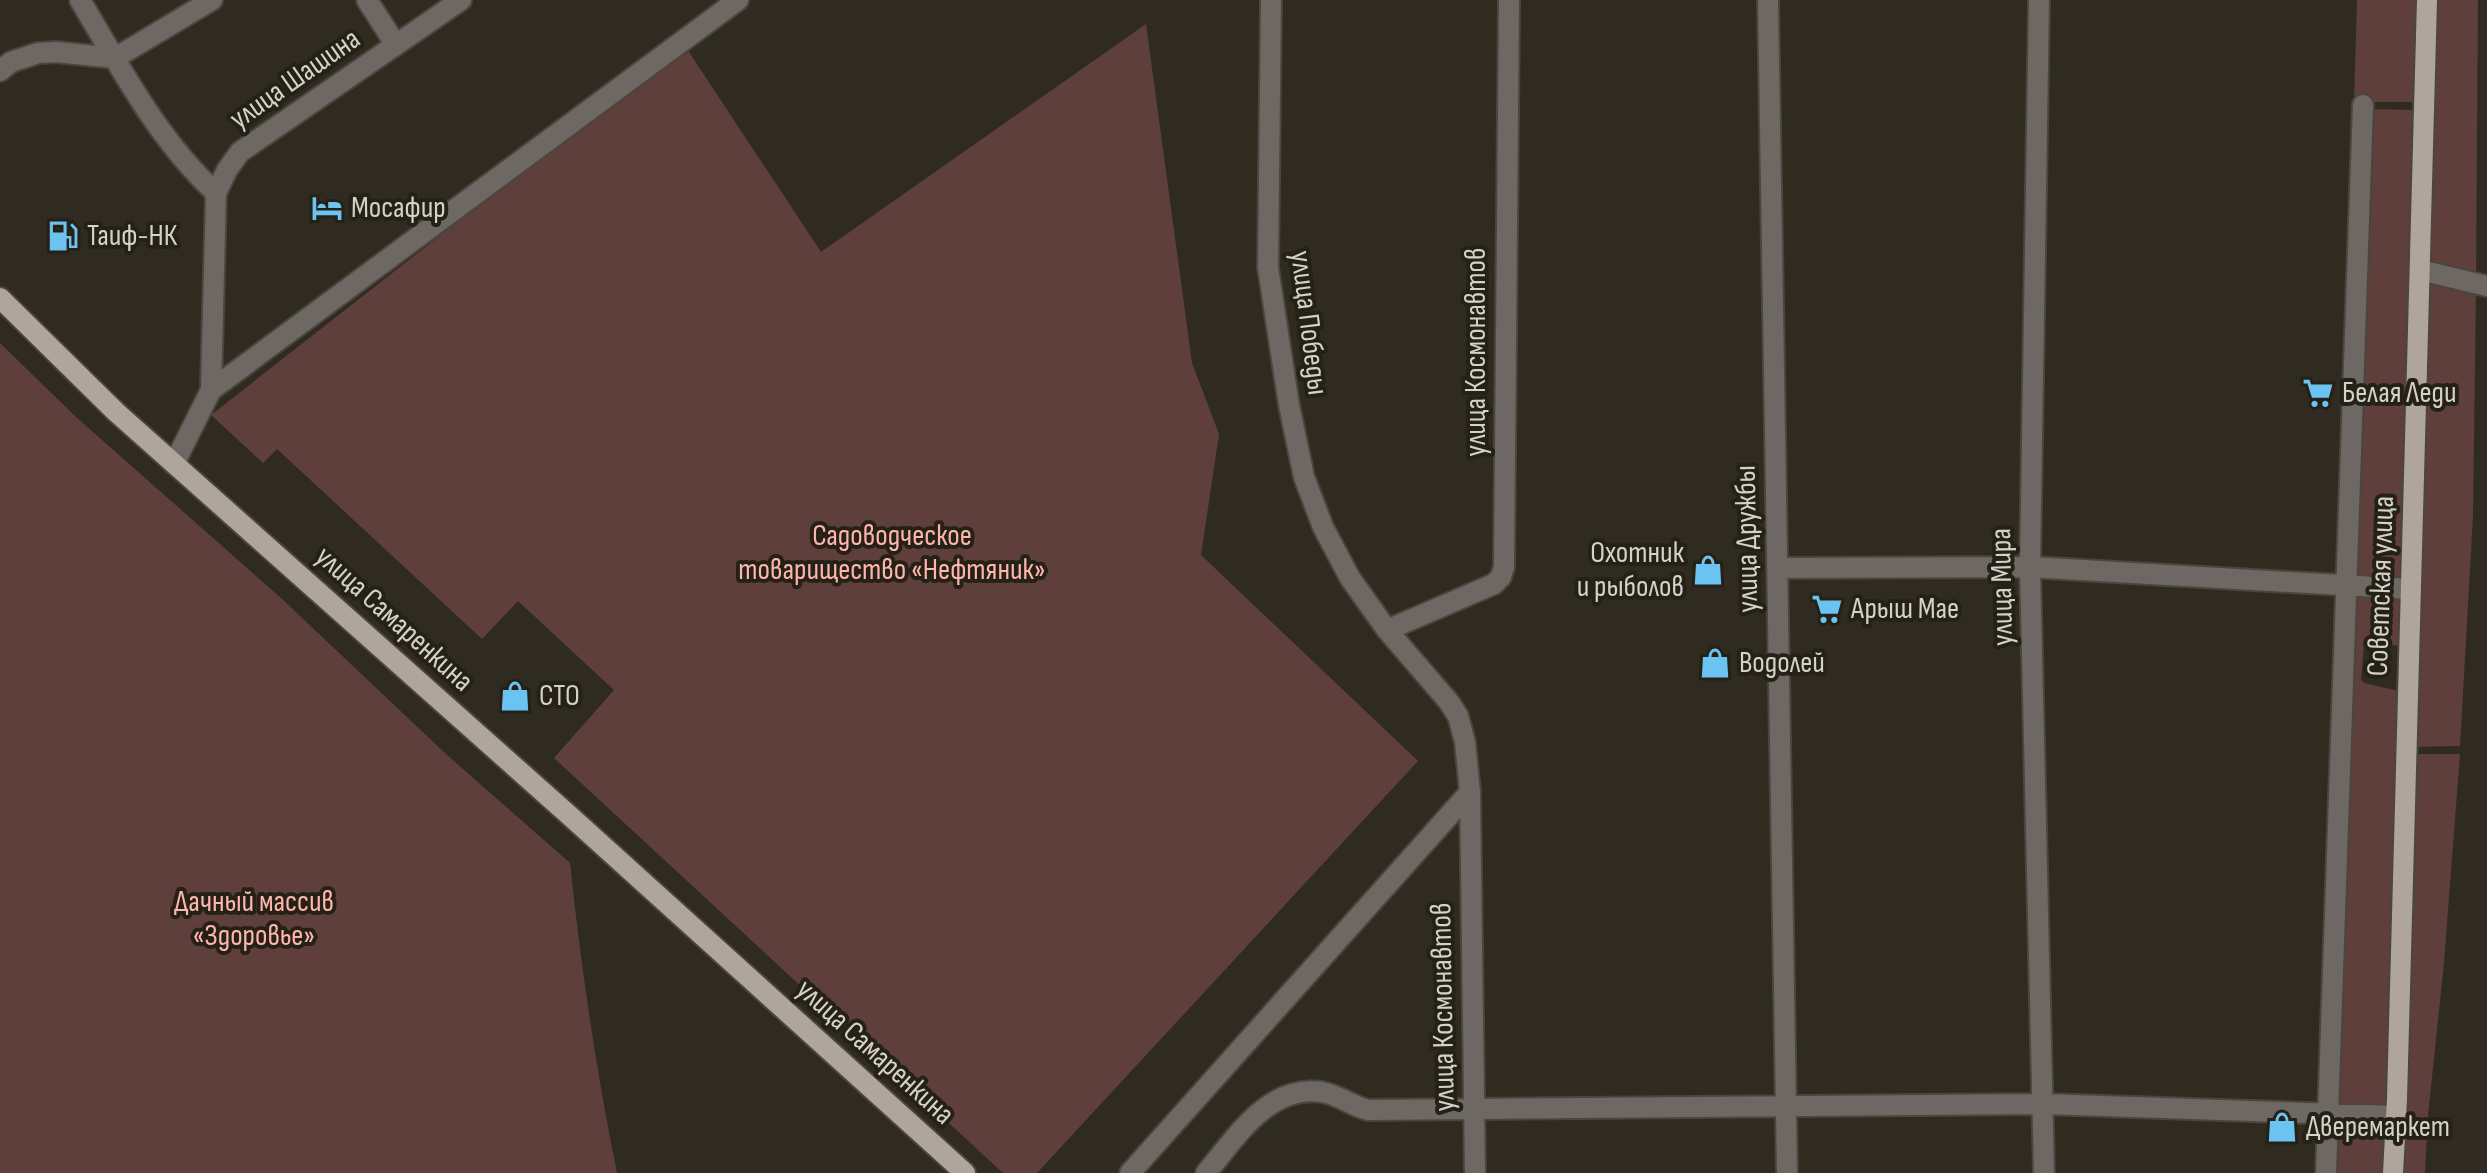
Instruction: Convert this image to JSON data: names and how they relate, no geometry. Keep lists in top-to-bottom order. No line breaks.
{"streets":{"main road":["Советская улица","улица Самаренкина"],"street":["улица Шашина","улица Победы","улица Космонавтов","улица Дружбы","улица Мира"]},"crossings":[["улица Победы","улица Космонавтов"]],"parks":["Садоводческое товарищество «Нефтяник»","Дачный массив «Здоровье»"],"places":{"hotel":["Мосафир"],"fuel station":["Таиф-НК"],"supermarket":["Белая Леди","Арыш Мае"],"shop":["Охотник и рыболов","Водолей","СТО","Дверемаркет"]}}
